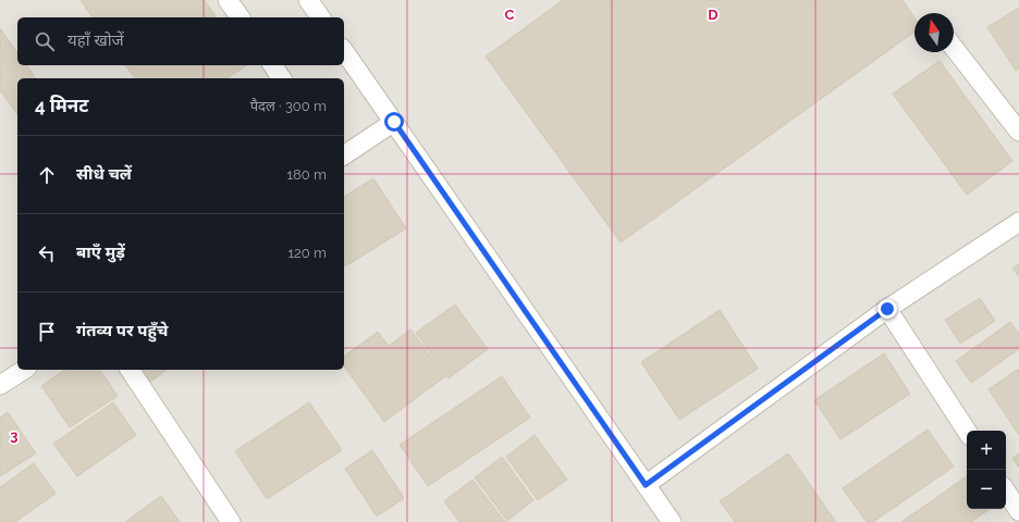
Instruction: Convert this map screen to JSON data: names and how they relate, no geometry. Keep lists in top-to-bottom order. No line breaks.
{"north":"top","page":{"search":"यहाँ खोजें","heading":["4 मिनट","पैदल · 300 m"],"list":[["सीधे चलें","180 m"],["बाएँ मुड़ें","120 m"],"गंतव्य पर पहुँचे"],"map_buttons":["+","−"]},"grid":{"columns":["C","D"],"rows":["3"]}}
